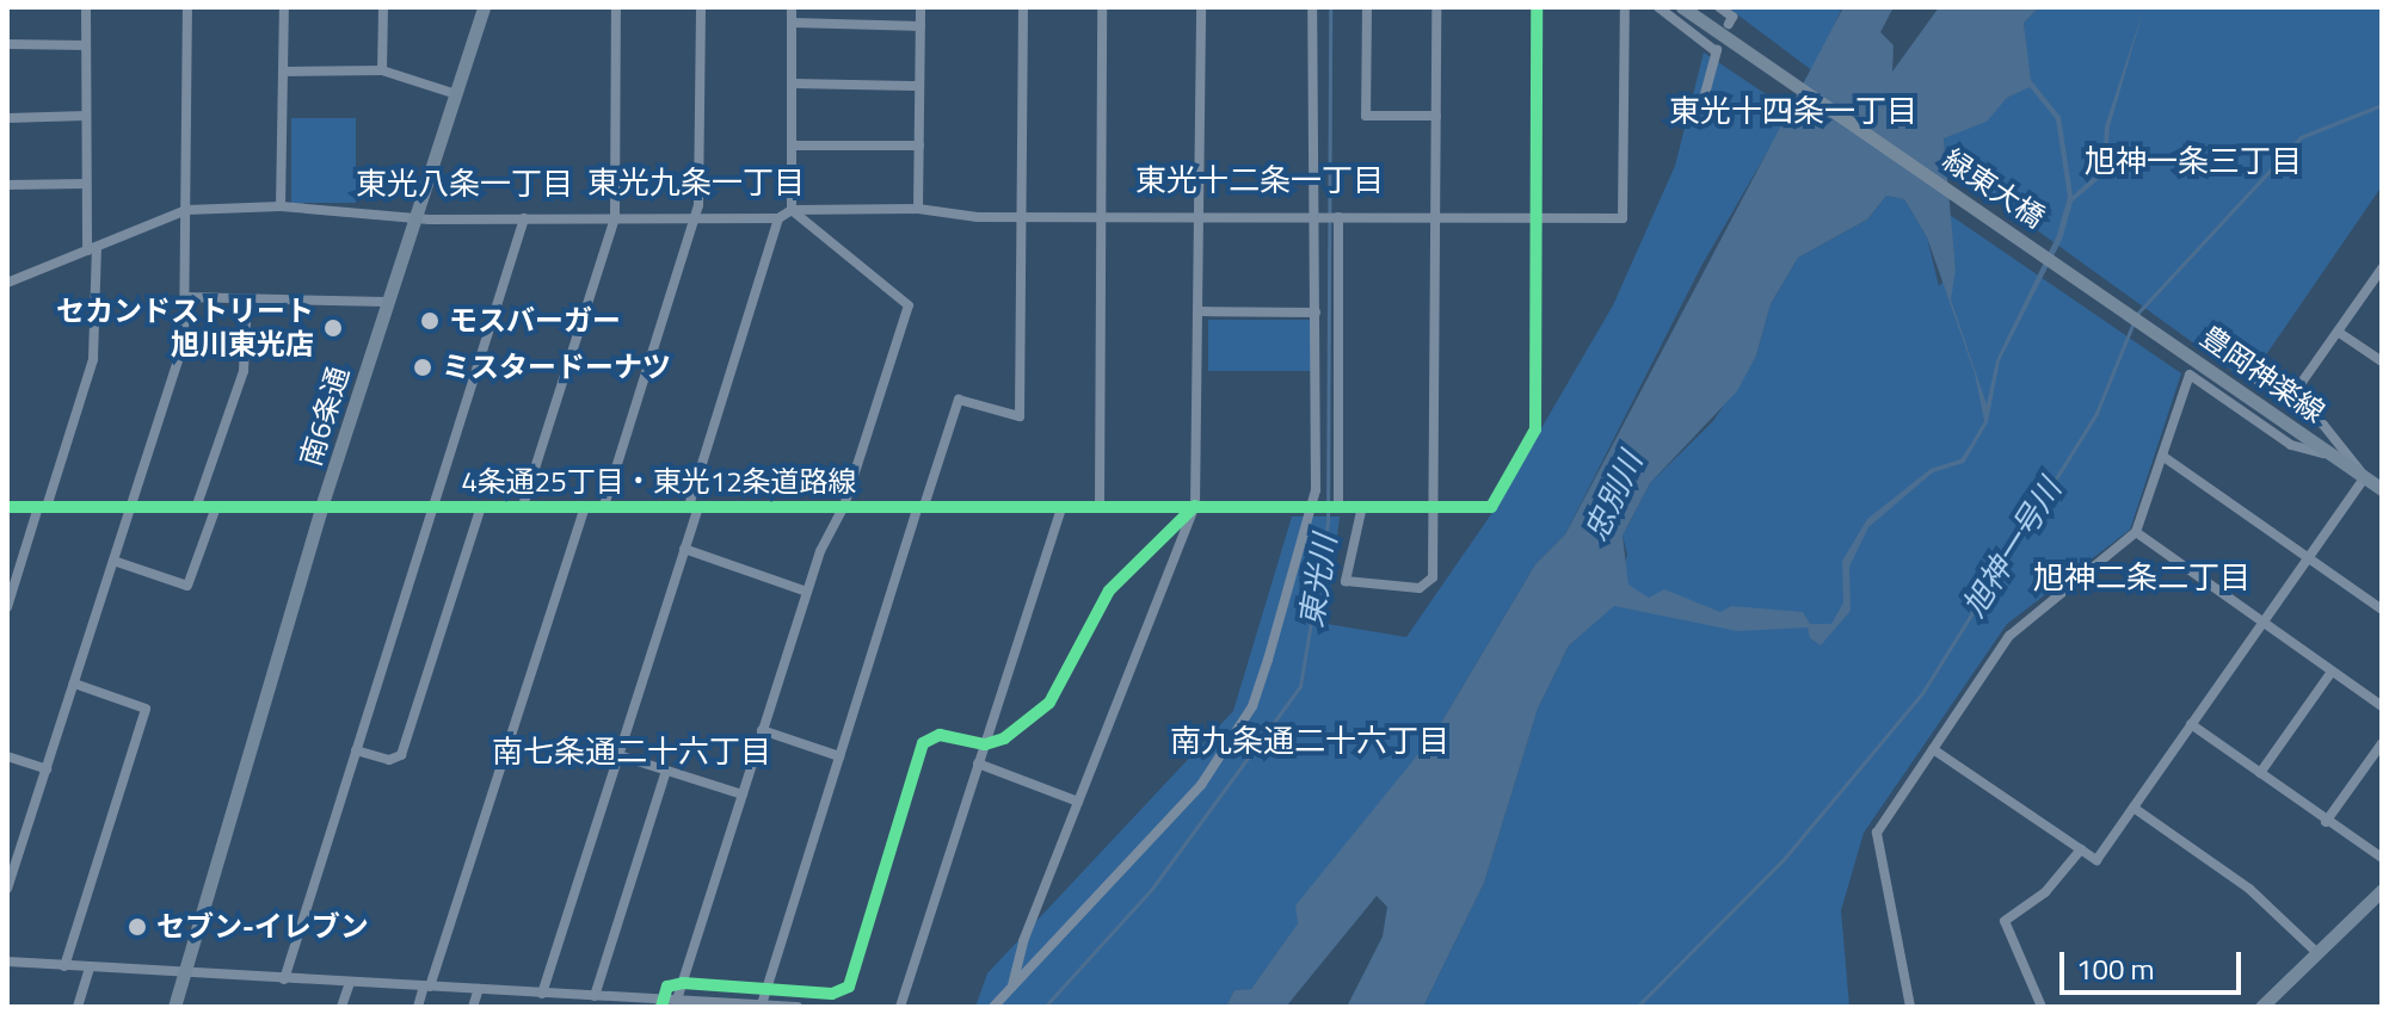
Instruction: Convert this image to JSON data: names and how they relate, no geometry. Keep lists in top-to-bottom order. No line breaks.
{"streets":{"street":["緑東大橋","豊岡神楽線","南6条通","4条通25丁目・東光12条道路線"]},"crossings":[["緑東大橋","豊岡神楽線"],["南6条通","4条通25丁目・東光12条道路線"]],"districts":["東光十四条一丁目","旭神一条三丁目","東光十二条一丁目","東光九条一丁目","東光八条一丁目","旭神二条二丁目","南九条通二十六丁目","南七条通二十六丁目"],"water":["忠別川","旭神一号川","東光川"],"places":["モスバーガー","セカンドストリート 旭川東光店","ミスタードーナツ","セブン-イレブン"],"scale_bar":"100 m"}
